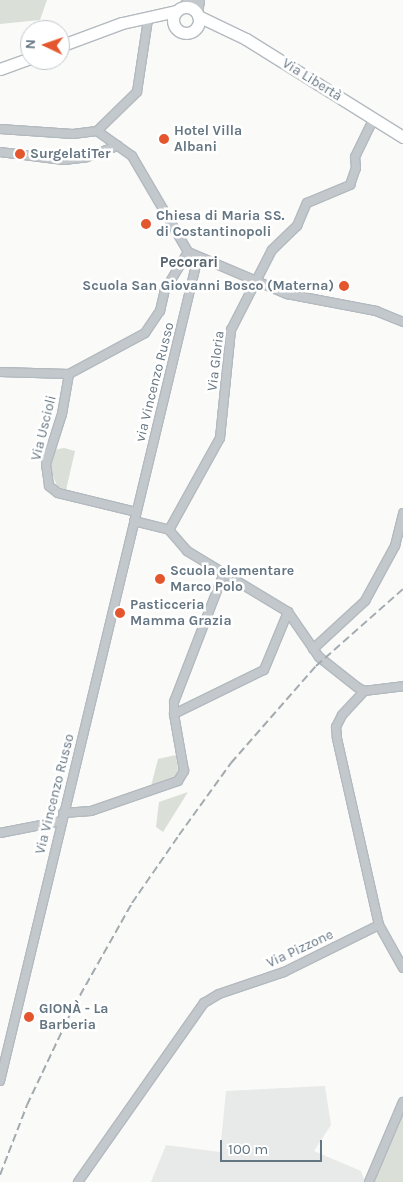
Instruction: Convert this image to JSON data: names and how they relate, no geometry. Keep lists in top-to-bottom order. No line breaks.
{"streets":{"main road":["Via Libertà"],"street":["Via Gloria","via Vincenzo Russo","Via Uscioli","Via Vincenzo Russo","Via Pizzone"]},"crossings":[["Via Libertà","Via Gloria"],["via Vincenzo Russo","Via Uscioli"],["via Vincenzo Russo","Via Vincenzo Russo"],["Via Uscioli","Via Vincenzo Russo"]],"districts":["Pecorari"],"places":["Hotel Villa Albani","SurgelatiTer","Chiesa di Maria SS. di Costantinopoli","Scuola San Giovanni Bosco (Materna)","Scuola elementare Marco Polo","Pasticceria Mamma Grazia","GIONÀ - La Barberia"],"scale_bar":"100 m","north":"left"}
